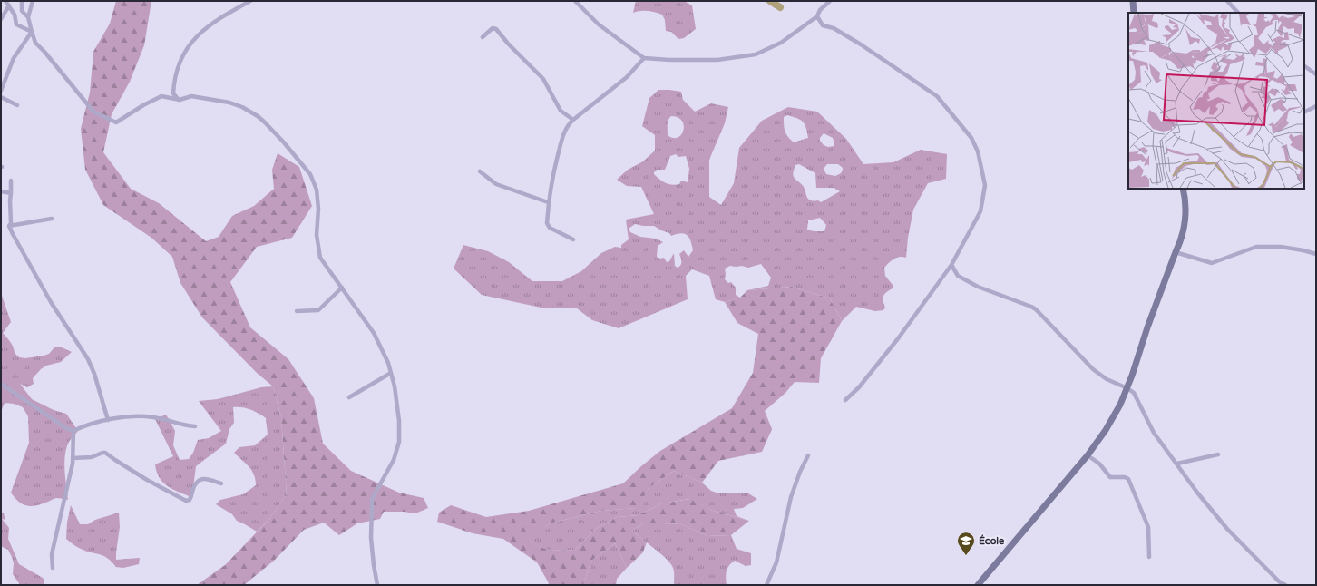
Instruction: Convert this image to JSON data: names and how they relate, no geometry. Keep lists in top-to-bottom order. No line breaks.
{"places":{"school or university":["École"]}}
